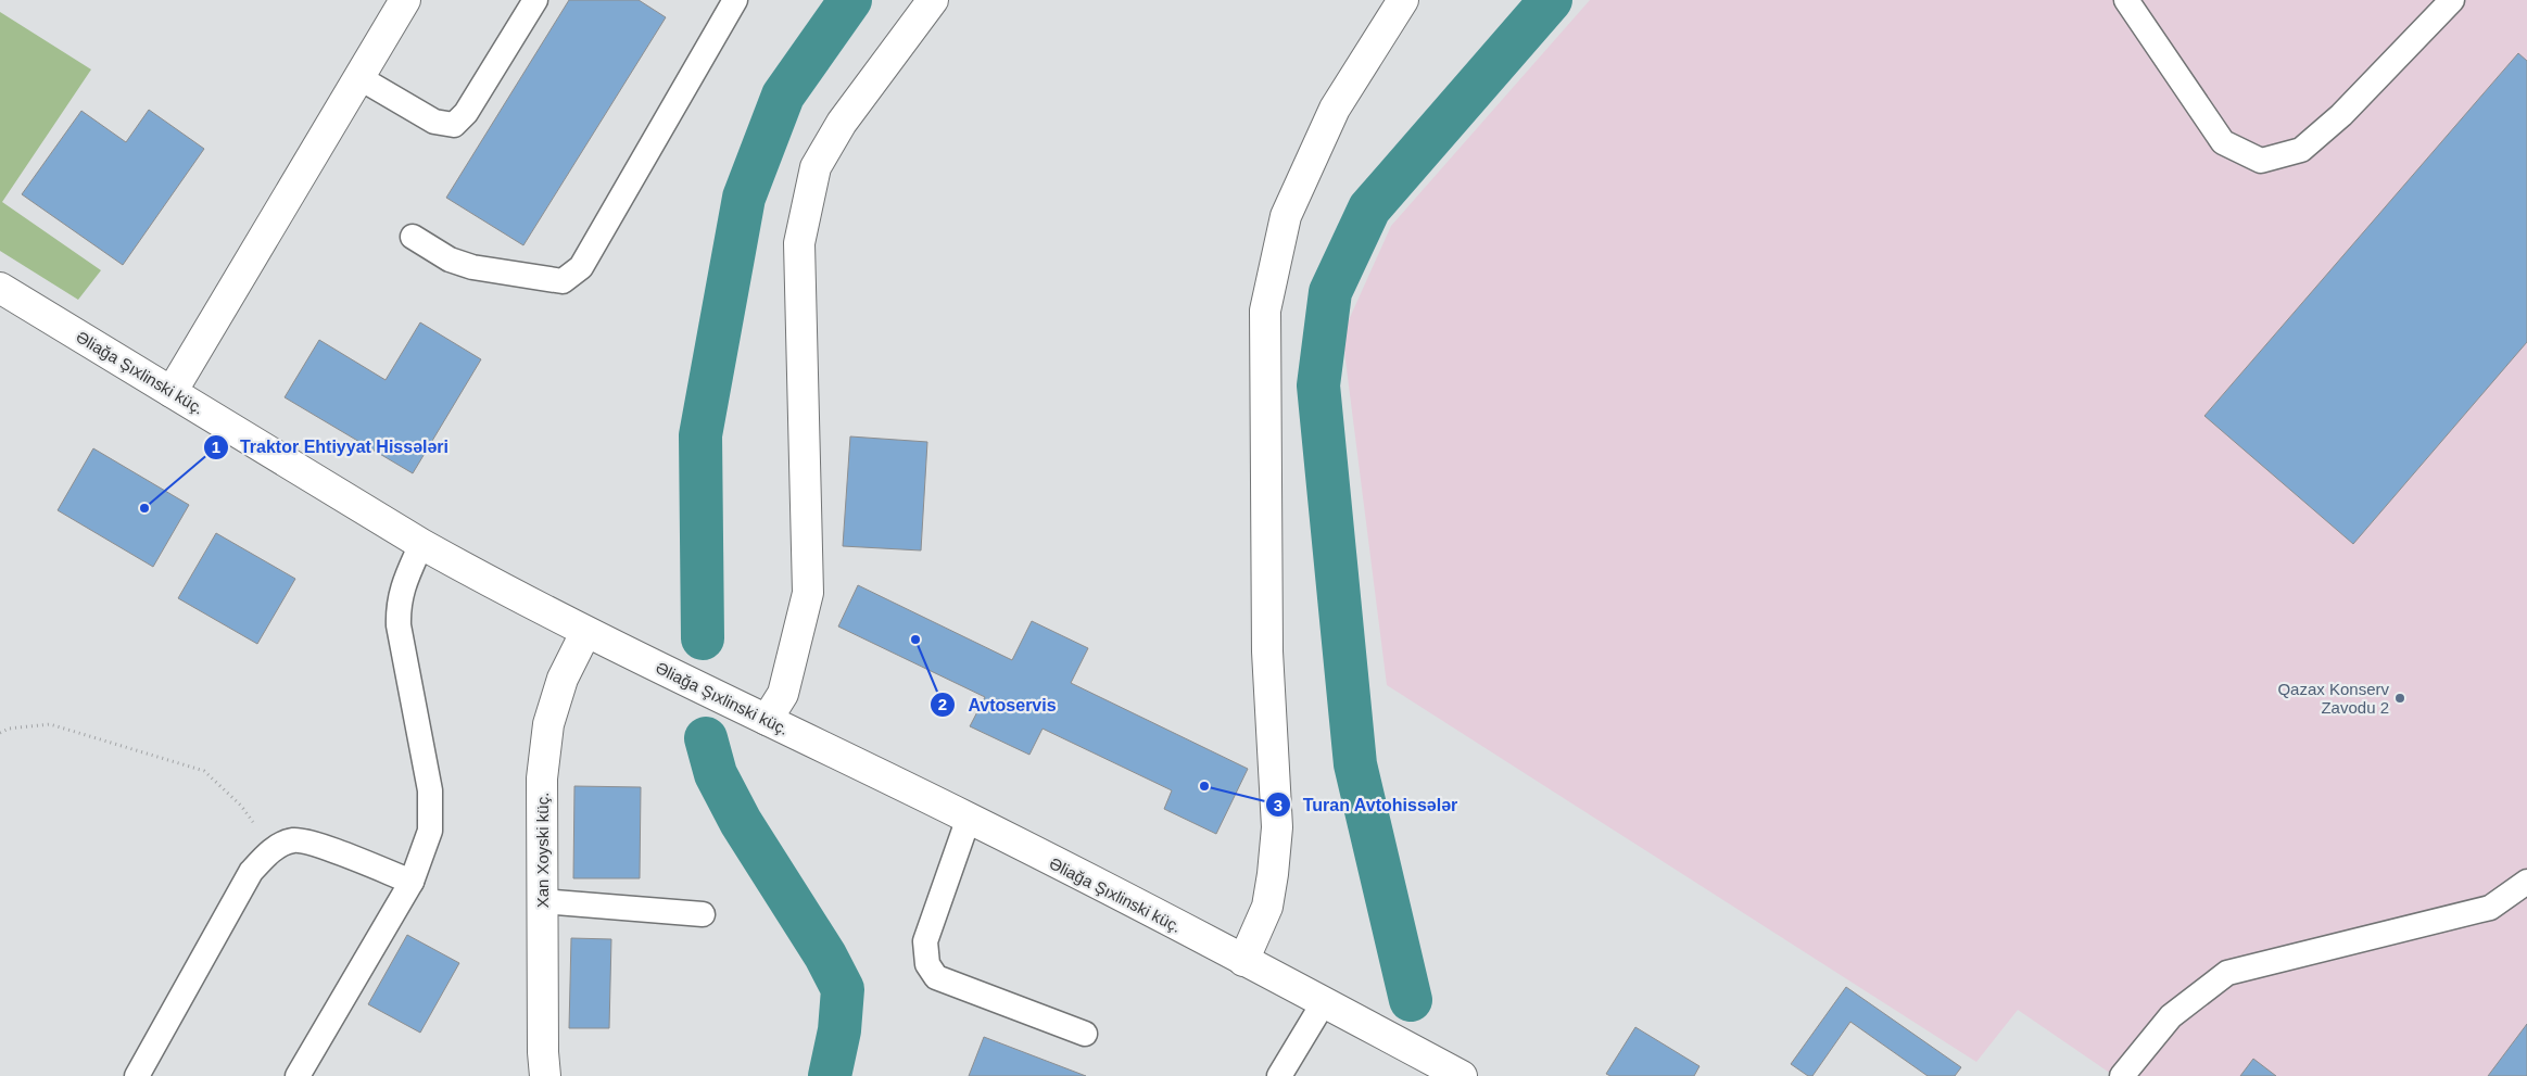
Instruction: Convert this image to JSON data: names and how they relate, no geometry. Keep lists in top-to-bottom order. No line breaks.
{"streets":{"street":["Əliağa Şıxlinski küç.","Xan Xoyski küç."]},"crossings":[["Əliağa Şıxlinski küç.","Xan Xoyski küç."]],"places":["Traktor Ehtiyyat Hissələri","Avtoservis","Qazax Konserv Zavodu 2","Turan Avtohissələr"]}
